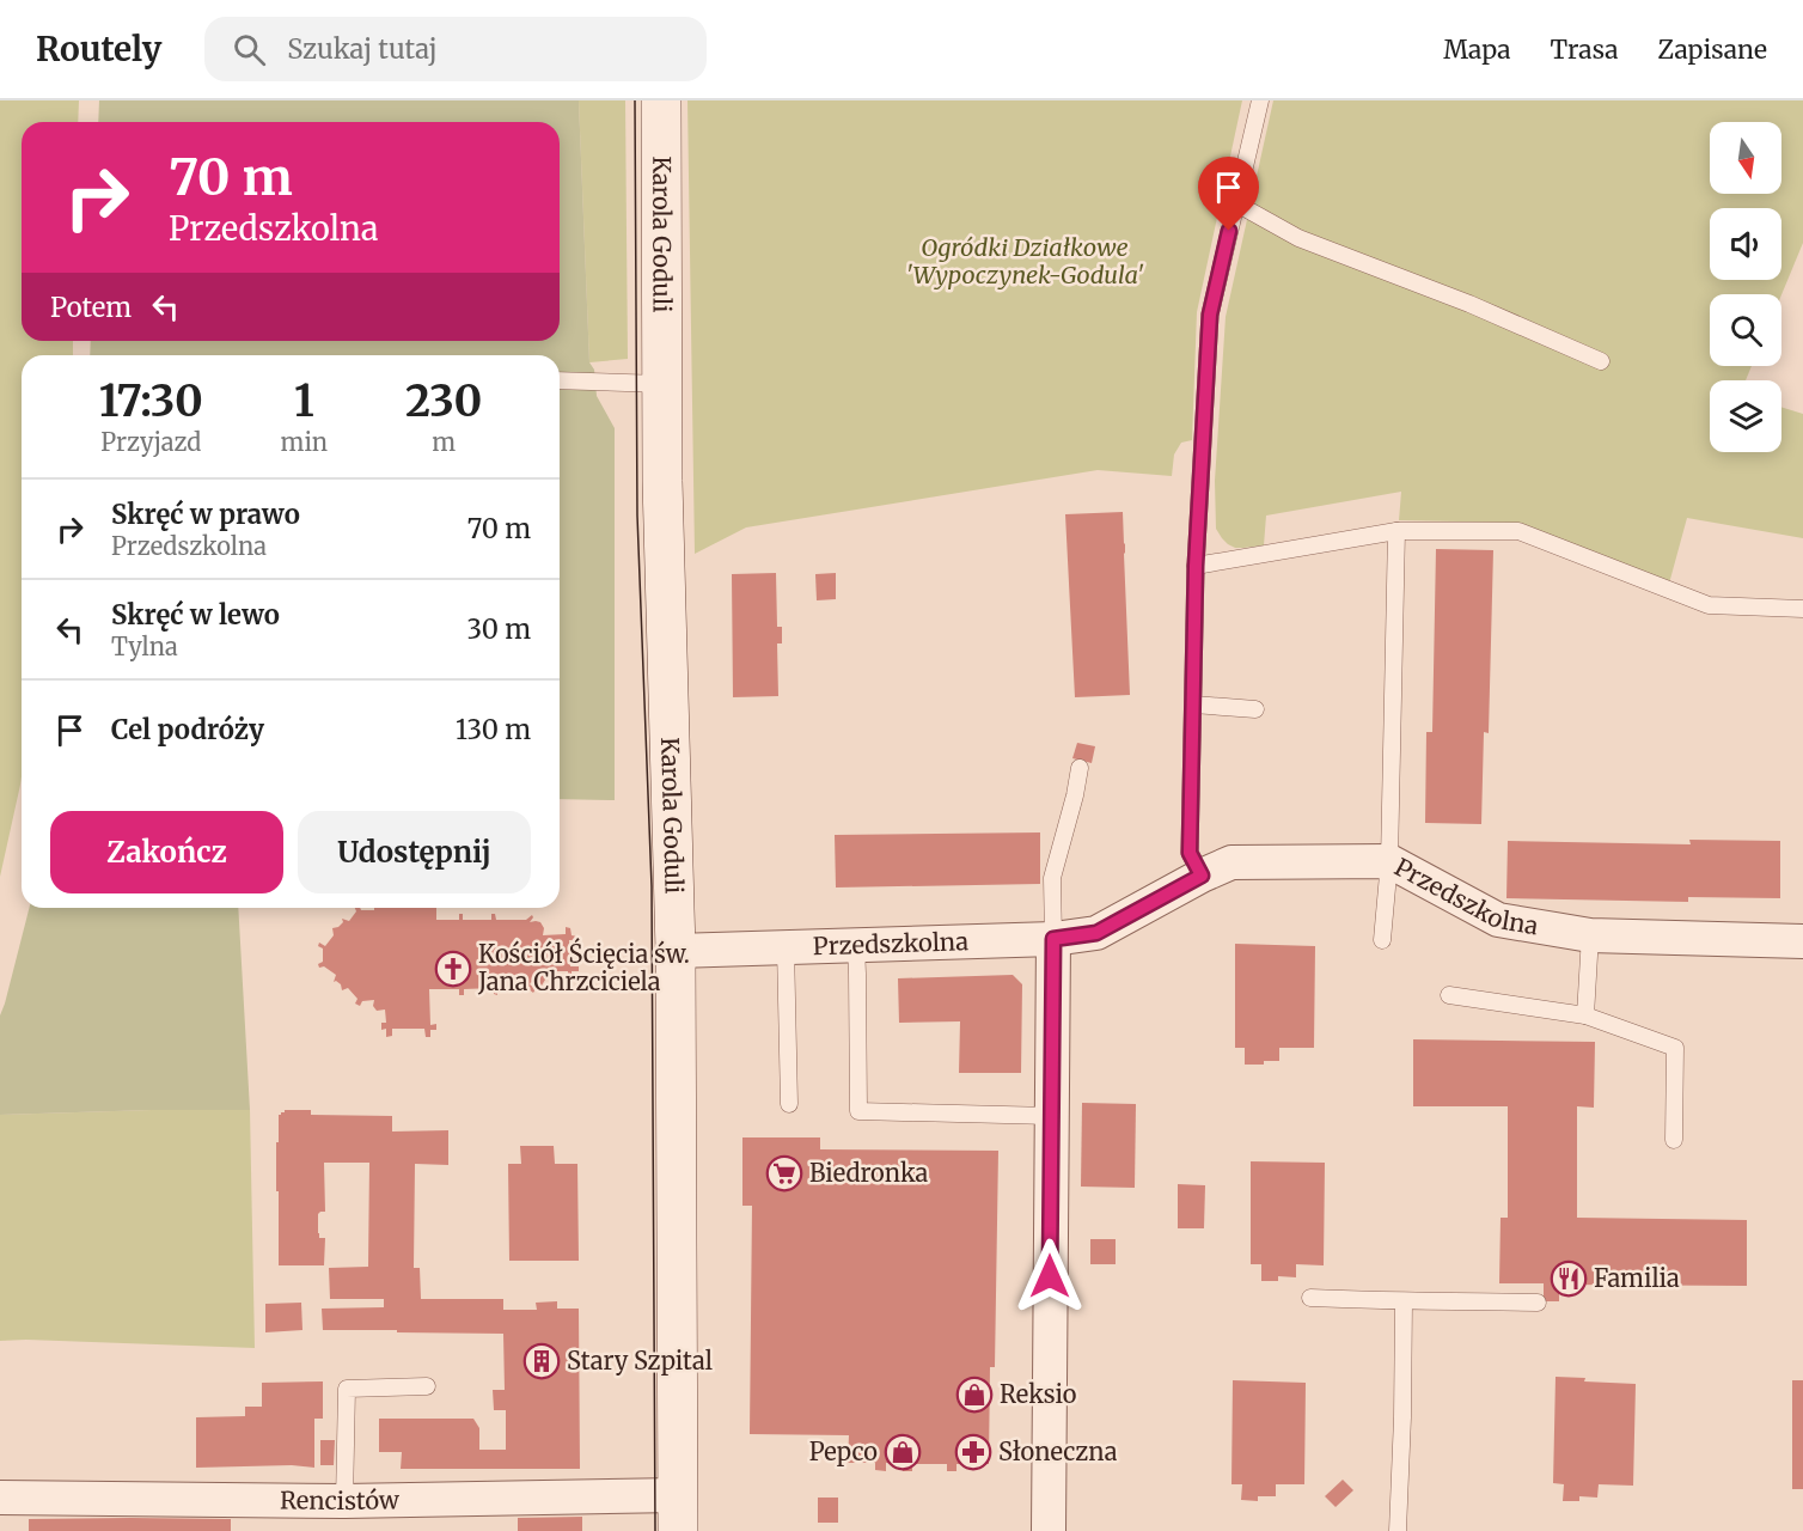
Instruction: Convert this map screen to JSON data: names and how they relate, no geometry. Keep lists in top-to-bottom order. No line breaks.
{"streets":{"main road":["Karola Goduli"],"street":["Przedszkolna","Rencistów"]},"crossings":[["Karola Goduli","Przedszkolna"],["Karola Goduli","Rencistów"]],"parks":["Ogródki Działkowe 'Wypoczynek-Godula'"],"places":{"church":["Kościół Ścięcia św. Jana Chrzciciela"],"supermarket":["Biedronka"],"restaurant":["Familia"],"building":["Stary Szpital"],"shop":["Reksio","Pepco"],"pharmacy":["Słoneczna"]},"north":"bottom","page":{"header":"Routely","search":"Szukaj tutaj","nav":["Mapa","Trasa","Zapisane"],"turn":["70 m","Przedszkolna"],"then":"Potem","eta":["17:30","Przyjazd","1","min","230","m"],"list":[{"name":"Skręć w prawo","note":"Przedszkolna","value":"70 m"},{"name":"Skręć w lewo","note":"Tylna","value":"30 m"},{"name":"Cel podróży","value":"130 m"}],"buttons":["Zakończ","Udostępnij"]}}
